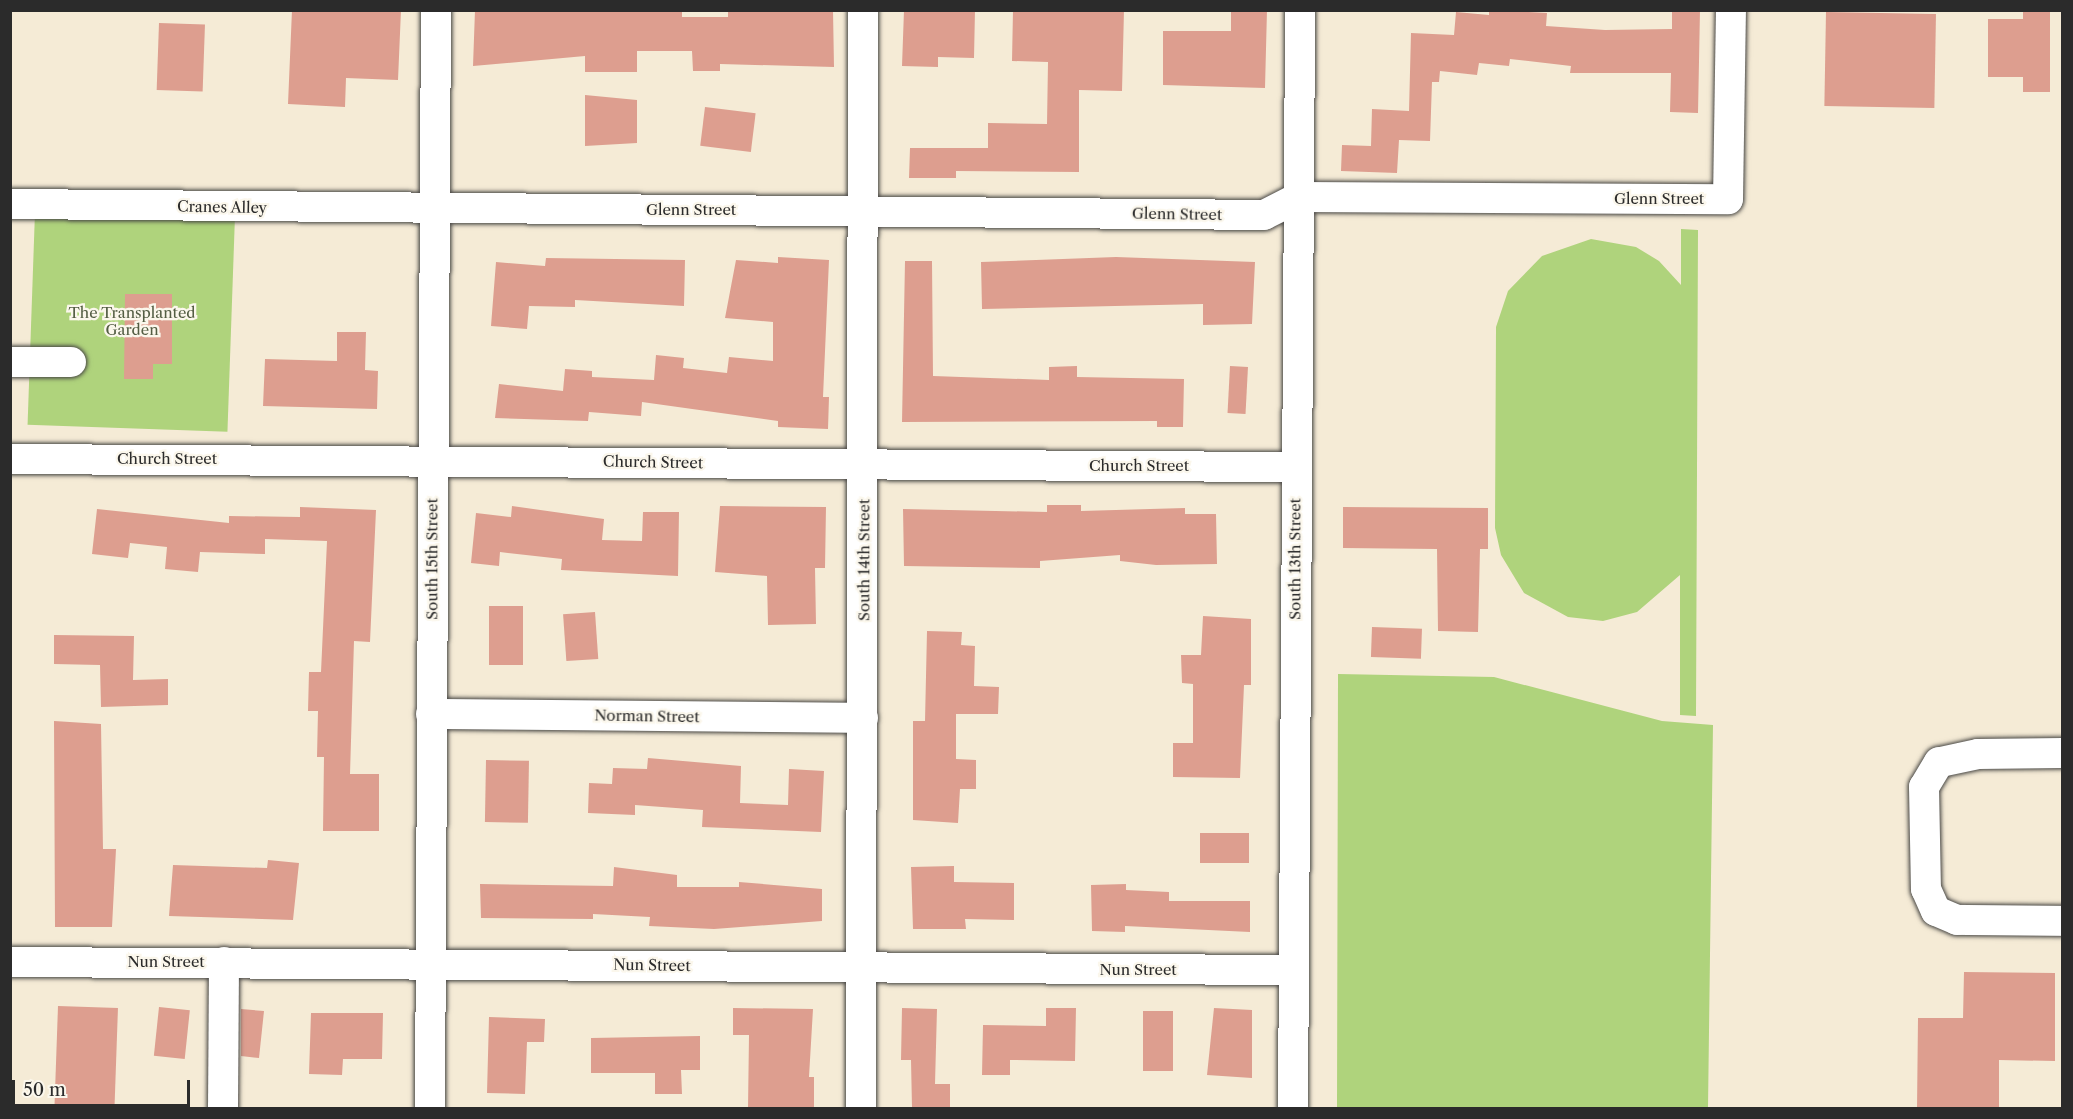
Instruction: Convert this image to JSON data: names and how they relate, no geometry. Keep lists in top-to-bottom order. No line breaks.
{"streets":{"street":["Glenn Street","Cranes Alley","Church Street","South 15th Street","South 13th Street","South 14th Street","Norman Street","Nun Street"]},"crossings":[["Glenn Street","Cranes Alley"],["Glenn Street","South 15th Street"],["Glenn Street","South 13th Street"],["Glenn Street","South 14th Street"],["Cranes Alley","South 15th Street"],["Church Street","South 15th Street"],["Church Street","South 13th Street"],["Church Street","South 14th Street"],["South 15th Street","Norman Street"],["South 15th Street","Nun Street"],["South 13th Street","Nun Street"],["South 14th Street","Norman Street"],["South 14th Street","Nun Street"]],"parks":["The Transplanted Garden"],"scale_bar":"50 m"}
